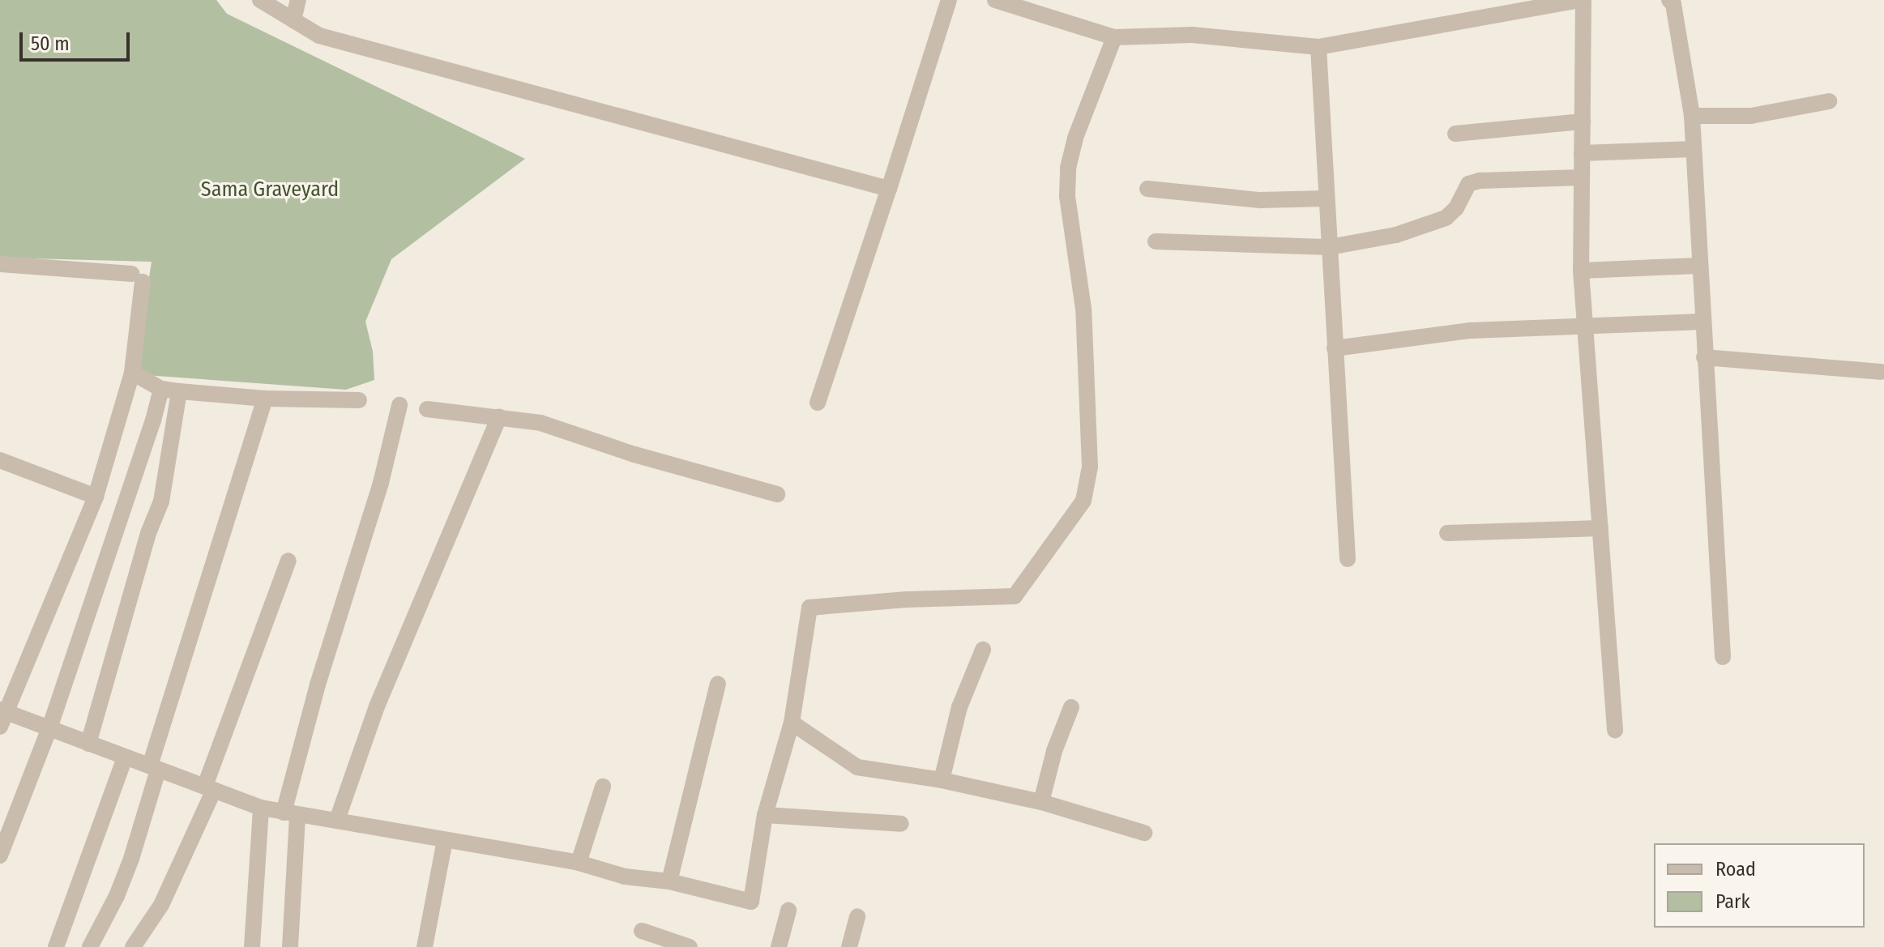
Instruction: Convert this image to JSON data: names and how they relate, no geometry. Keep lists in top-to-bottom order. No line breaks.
{"parks":["Sama Graveyard"],"legend":["Road","Park"],"scale_bar":"50 m"}
